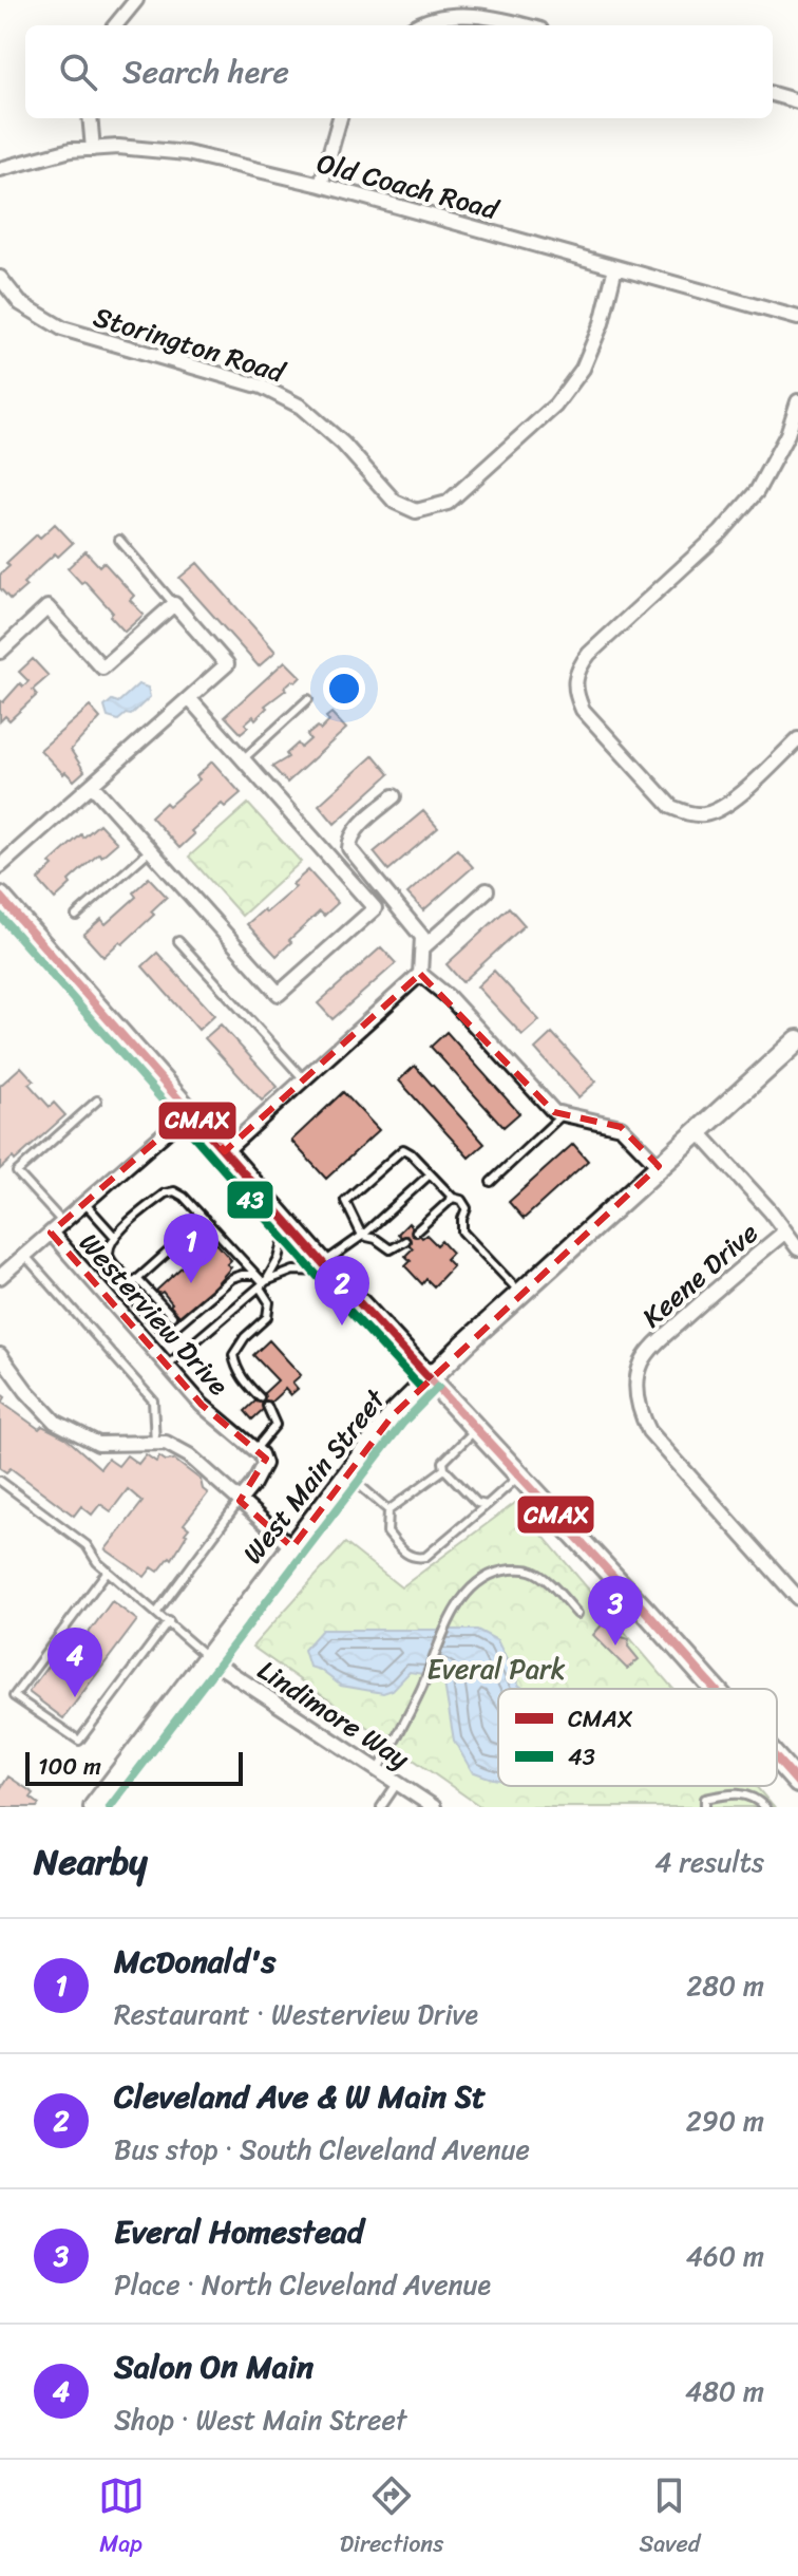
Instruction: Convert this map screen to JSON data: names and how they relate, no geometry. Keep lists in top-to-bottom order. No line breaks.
{"streets":{"main road":["West Main Street"],"street":["Old Coach Road","Storington Road","Keene Drive","Westerview Drive","Lindimore Way"]},"crossings":[["Old Coach Road","Storington Road"],["West Main Street","Lindimore Way"]],"parks":["Everal Park"],"lines":["transit line CMAX","transit line 43"],"legend":["CMAX","43"],"scale_bar":"100 m","page":{"search":"Search here","pins":["1","2","3","4"],"scale":"100 m","heading":["Nearby","4 results"],"list":[{"mark":"1","name":"McDonald's","note":"Restaurant · Westerview Drive","value":"280 m"},{"mark":"2","name":"Cleveland Ave & W Main St","note":"Bus stop · South Cleveland Avenue","value":"290 m"},{"mark":"3","name":"Everal Homestead","note":"Place · North Cleveland Avenue","value":"460 m"},{"mark":"4","name":"Salon On Main","note":"Shop · West Main Street","value":"480 m"}],"nav":["Map","Directions","Saved"]}}
